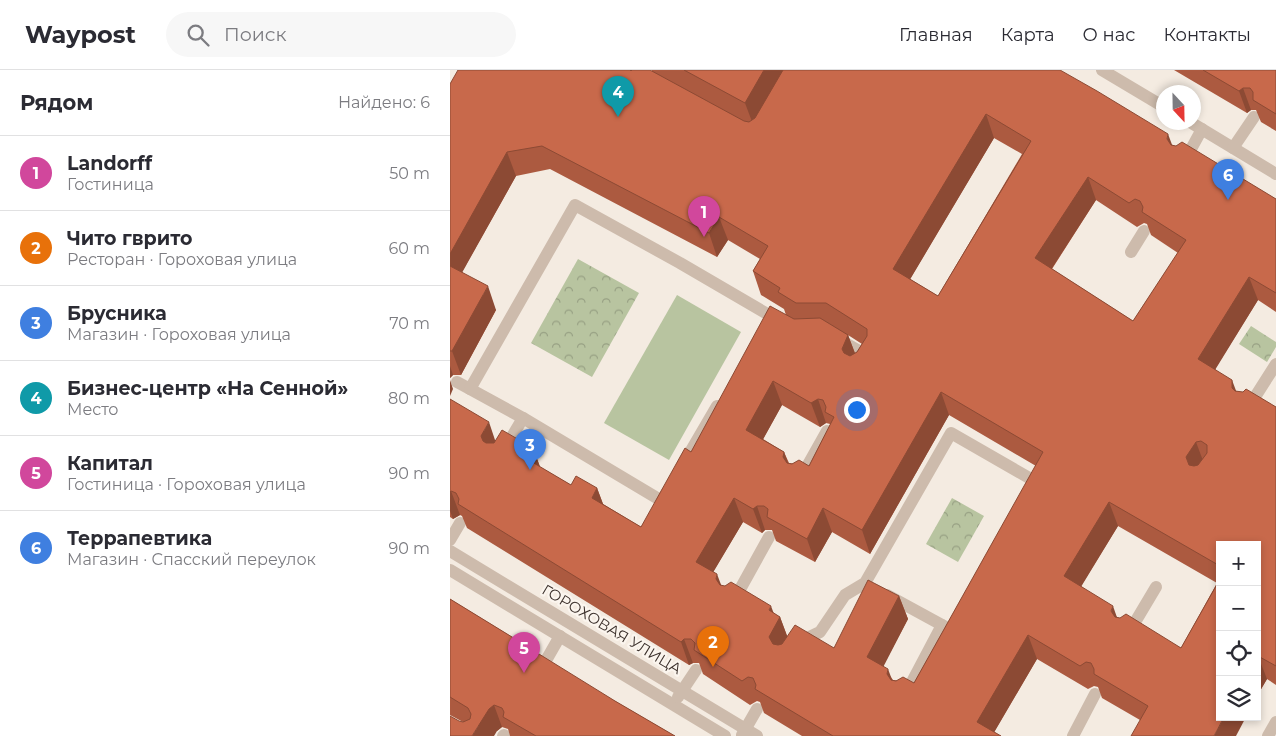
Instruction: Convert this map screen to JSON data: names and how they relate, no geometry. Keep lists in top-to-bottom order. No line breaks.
{"streets":{"street":["ГОРОХОВАЯ УЛИЦА"]},"north":"bottom","page":{"header":"Waypost","search":"Поиск","nav":["Главная","Карта","О нас","Контакты"],"heading":["Рядом","Найдено: 6"],"pins":["4","6","1","3","2","5"],"list":[{"mark":"1","name":"Landorff","note":"Гостиница","value":"50 m"},{"mark":"2","name":"Чито гврито","note":"Ресторан · Гороховая улица","value":"60 m"},{"mark":"3","name":"Брусника","note":"Магазин · Гороховая улица","value":"70 m"},{"mark":"4","name":"Бизнес-центр «На Сенной»","note":"Место","value":"80 m"},{"mark":"5","name":"Капитал","note":"Гостиница · Гороховая улица","value":"90 m"},{"mark":"6","name":"Террапевтика","note":"Магазин · Спасский переулок","value":"90 m"}],"map_buttons":["+","−"]}}
